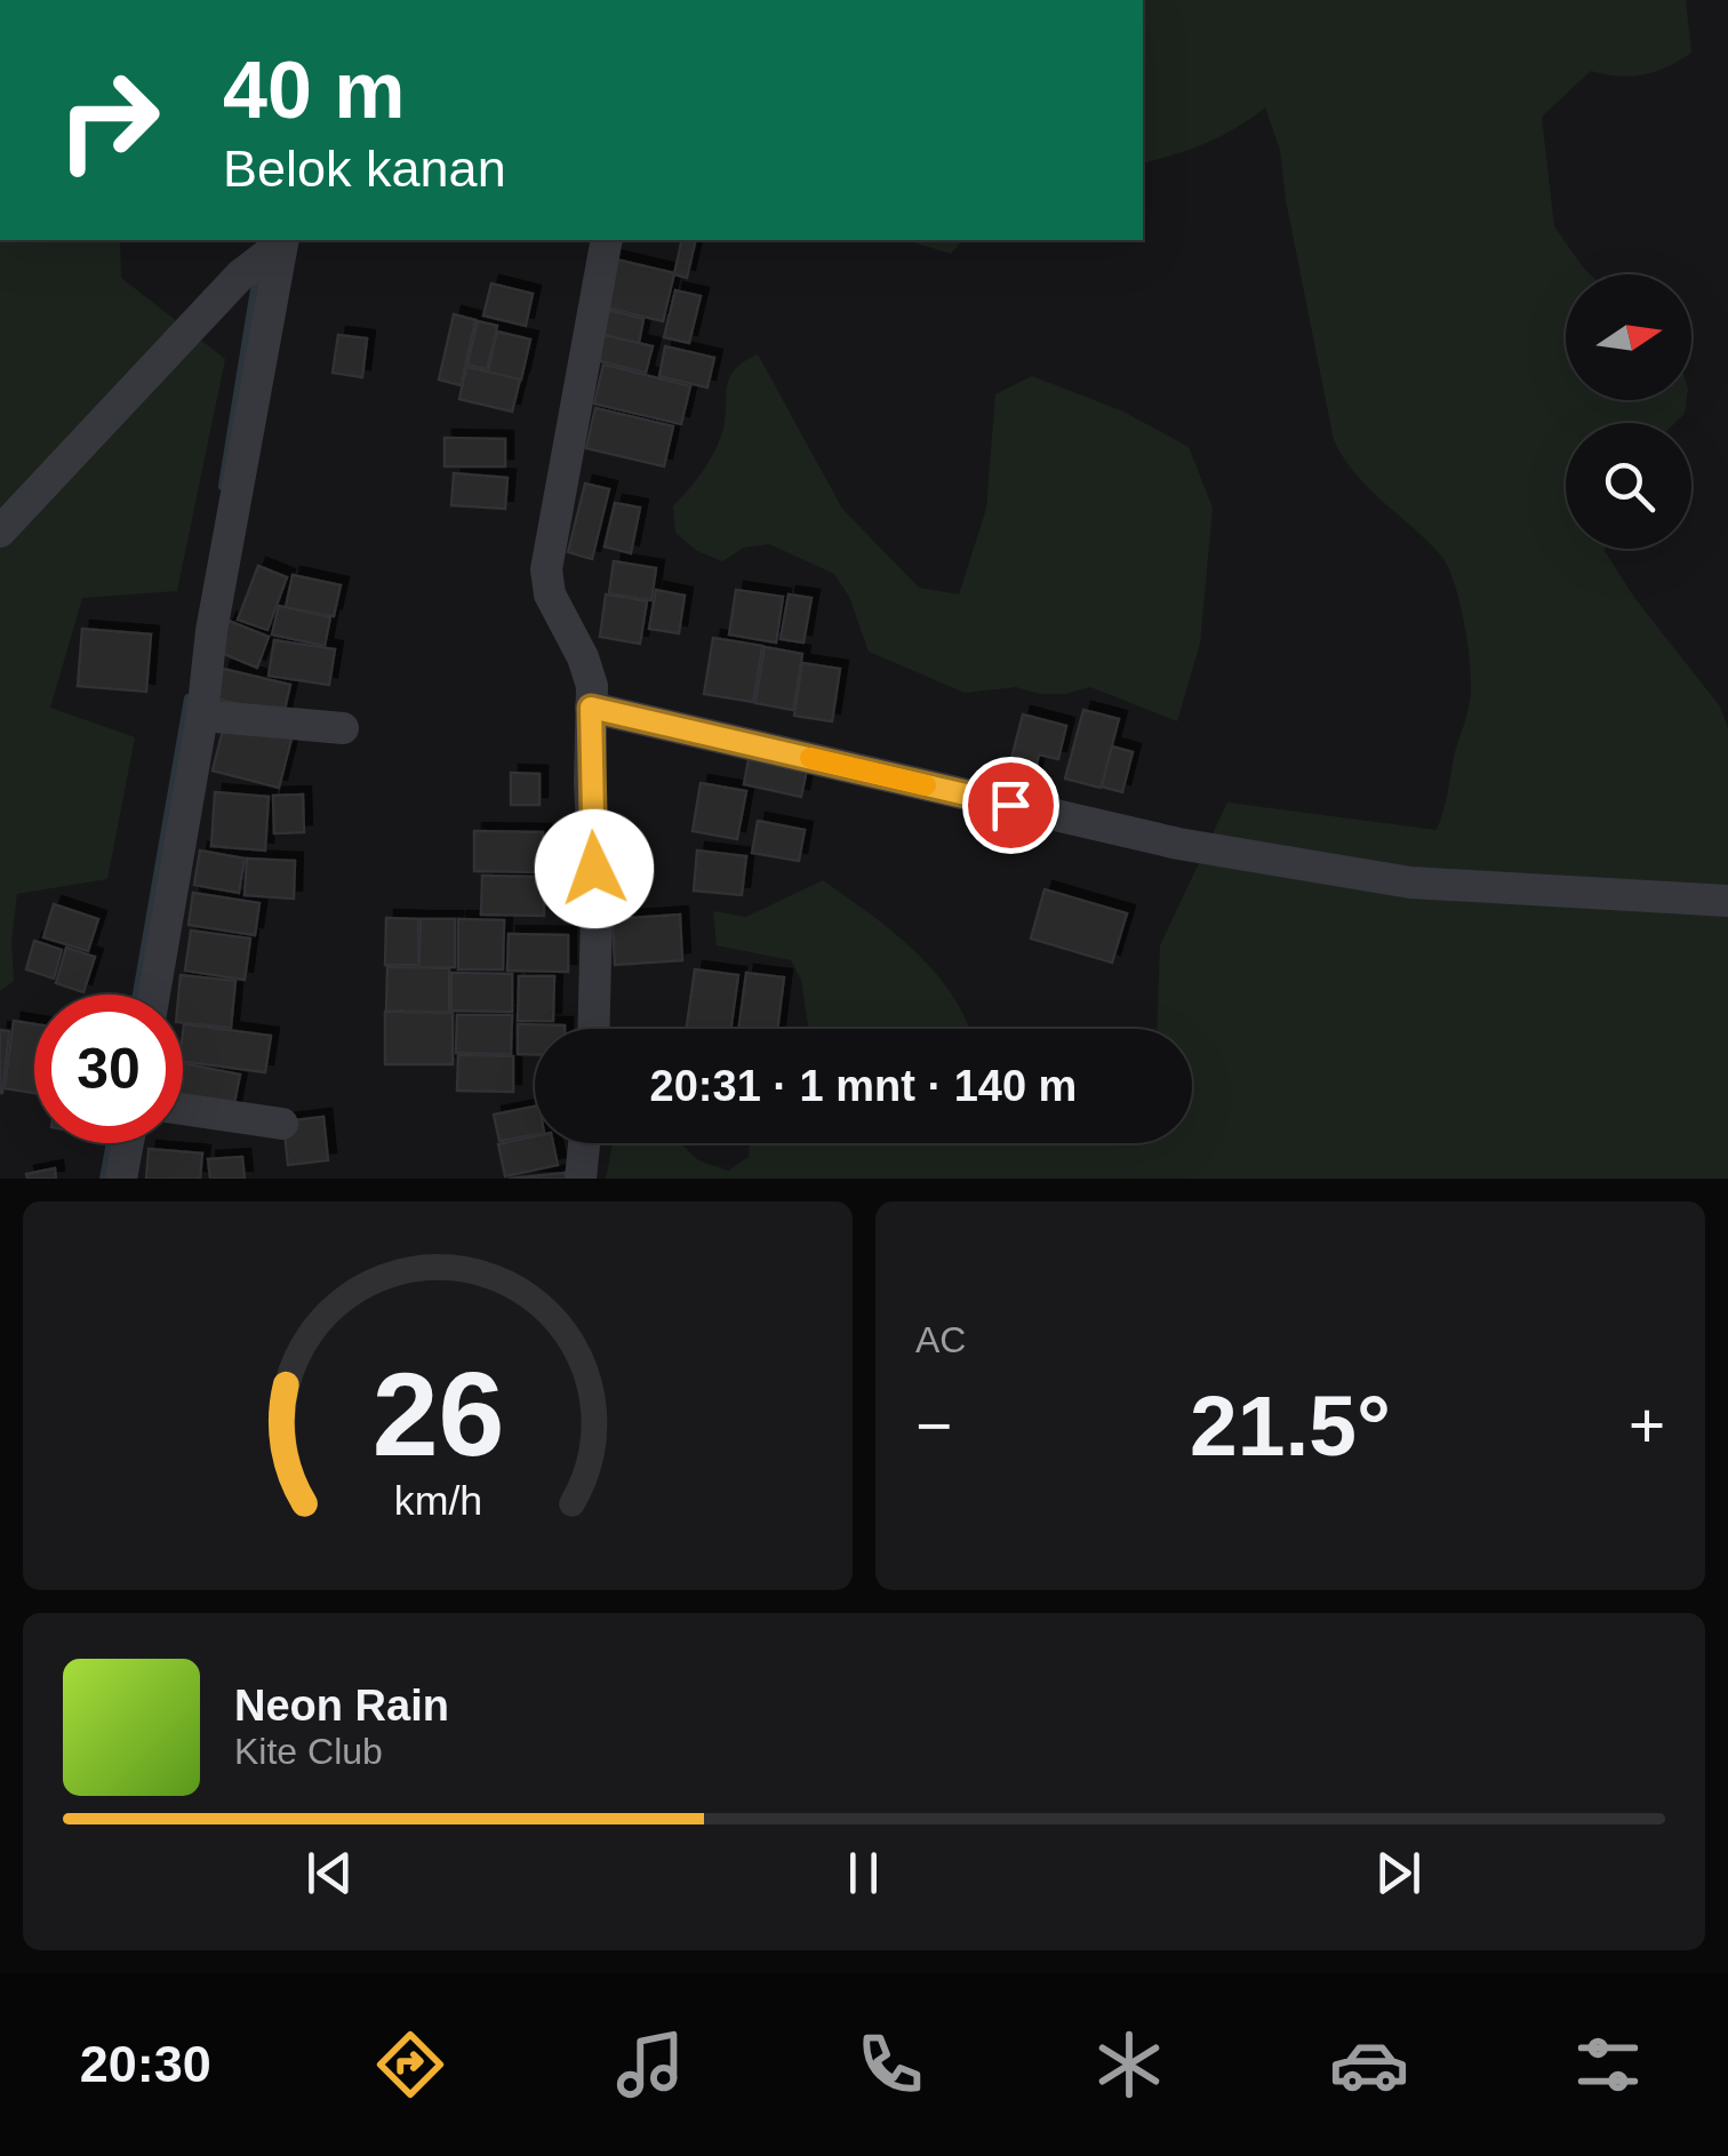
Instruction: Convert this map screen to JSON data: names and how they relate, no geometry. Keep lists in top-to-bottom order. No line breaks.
{"north":"right","page":{"turn":["40 m","Belok kanan"],"limit":"30","trip":"20:31 · 1 mnt · 140 m","tile":"AC","heat":["−","21.5°","+"],"song":["Neon Rain","Kite Club"],"tabs":"20:30","gauge":["26","km/h"]}}
